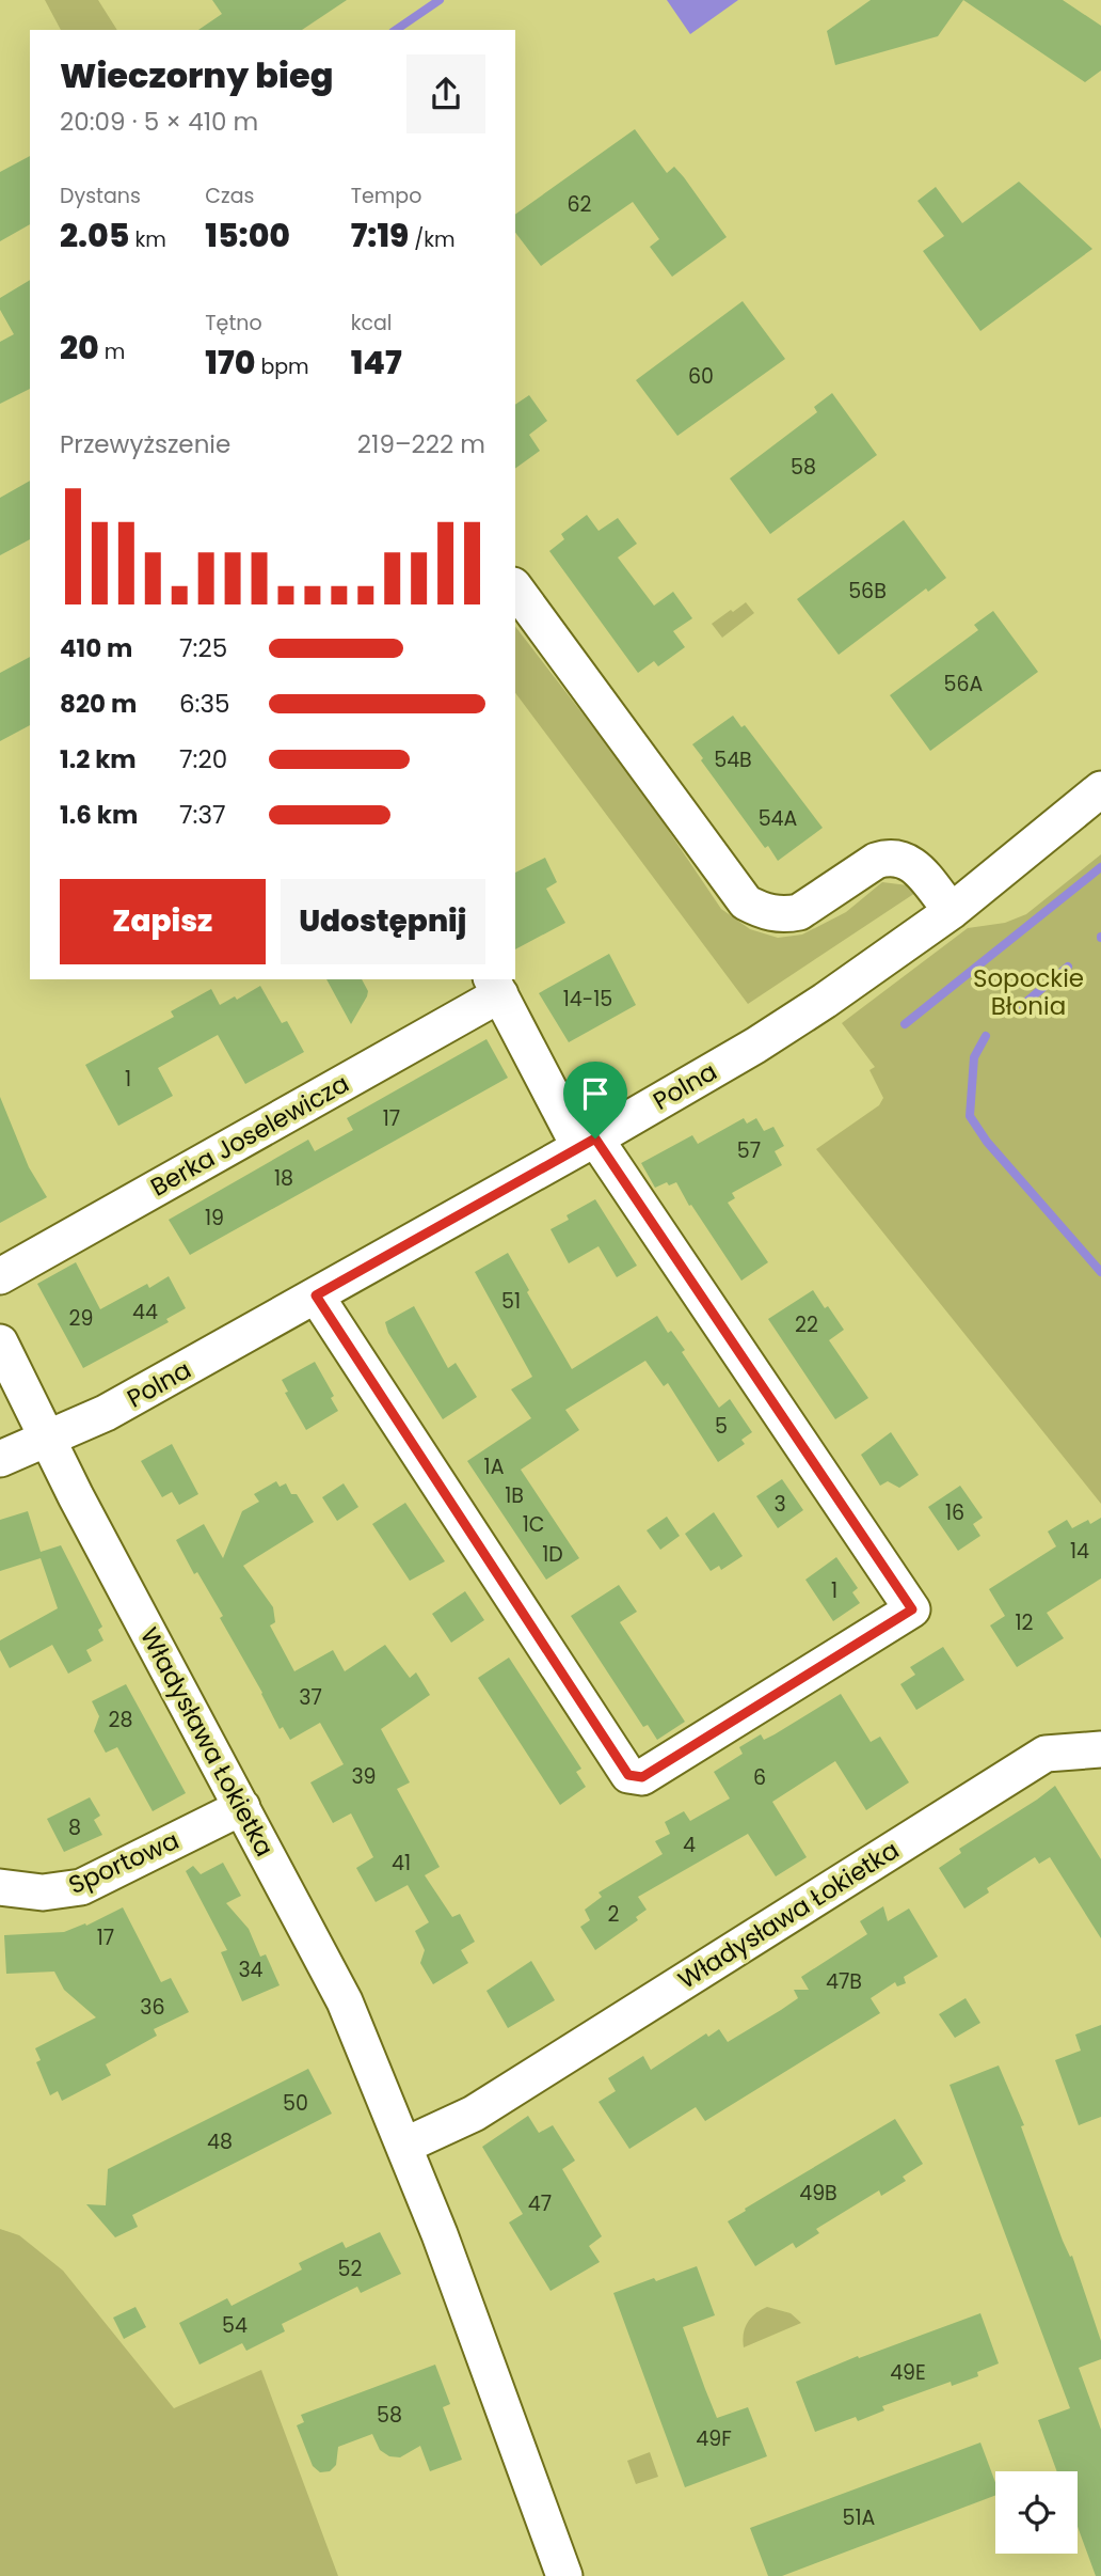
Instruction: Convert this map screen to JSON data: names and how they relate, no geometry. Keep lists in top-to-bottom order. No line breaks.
{"streets":{"street":["Polna","Berka Joselewicza","Władysława Łokietka","Sportowa"]},"crossings":[["Polna","Berka Joselewicza"],["Polna","Władysława Łokietka"],["Władysława Łokietka","Sportowa"]],"parks":["Sopockie Błonia"],"house_numbers":["62","60","58","56B","56A","54B","54A","14-15","1","17","57","18","19","51","44","29","22","5","1A","1B","3","16","1C","14","1D","1","12","37","28","39","6","8","4","41","2","17","34","47B","36","50","48","49B","47","52","54","49E","58","49F","51A"],"page":{"heading":["Wieczorny bieg","20:09 · 5 × 410 m"],"stats":[["Dystans","2.05 km"],["Czas","15:00"],["Tempo","7:19 /km"],["20 m"],["Tętno","170 bpm"],["kcal","147"]],"chart":["Przewyższenie","219–222 m"],"list":[{"name":"410 m","note":"7:25"},{"name":"820 m","note":"6:35"},{"name":"1.2 km","note":"7:20"},{"name":"1.6 km","note":"7:37"}],"buttons":["Zapisz","Udostępnij"]}}
